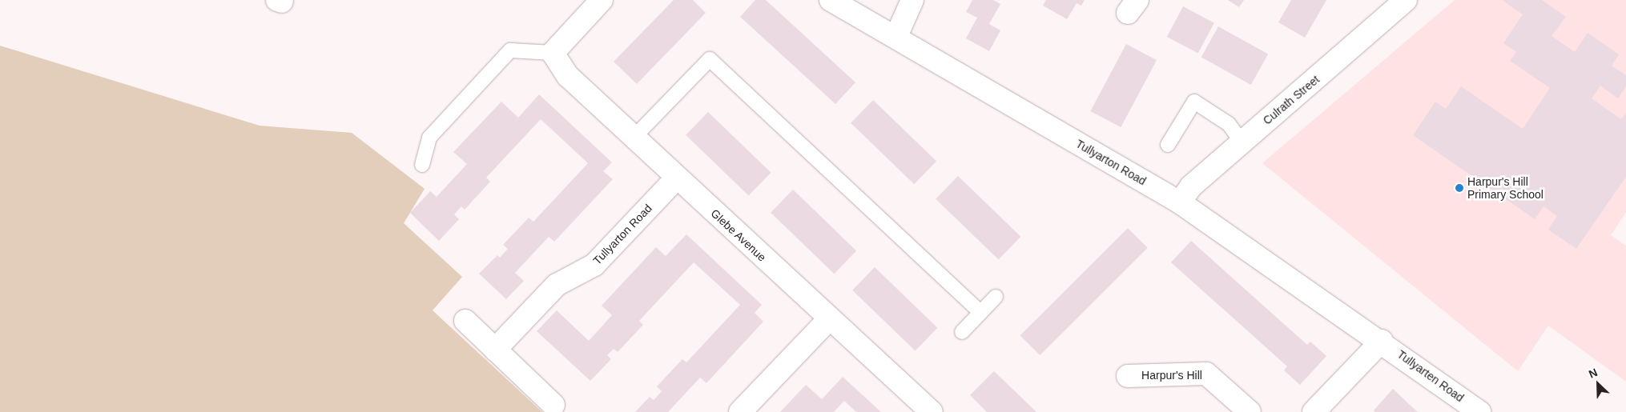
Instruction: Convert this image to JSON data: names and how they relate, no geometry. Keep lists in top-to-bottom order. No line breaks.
{"streets":{"street":["Culrath Street","Tullyarton Road","Glebe Avenue","Harpur's Hill","Tullyarten Road"]},"crossings":[["Culrath Street","Tullyarton Road"],["Tullyarton Road","Glebe Avenue"],["Tullyarton Road","Tullyarten Road"]],"places":["Harpur's Hill Primary School"],"north":"top left"}
